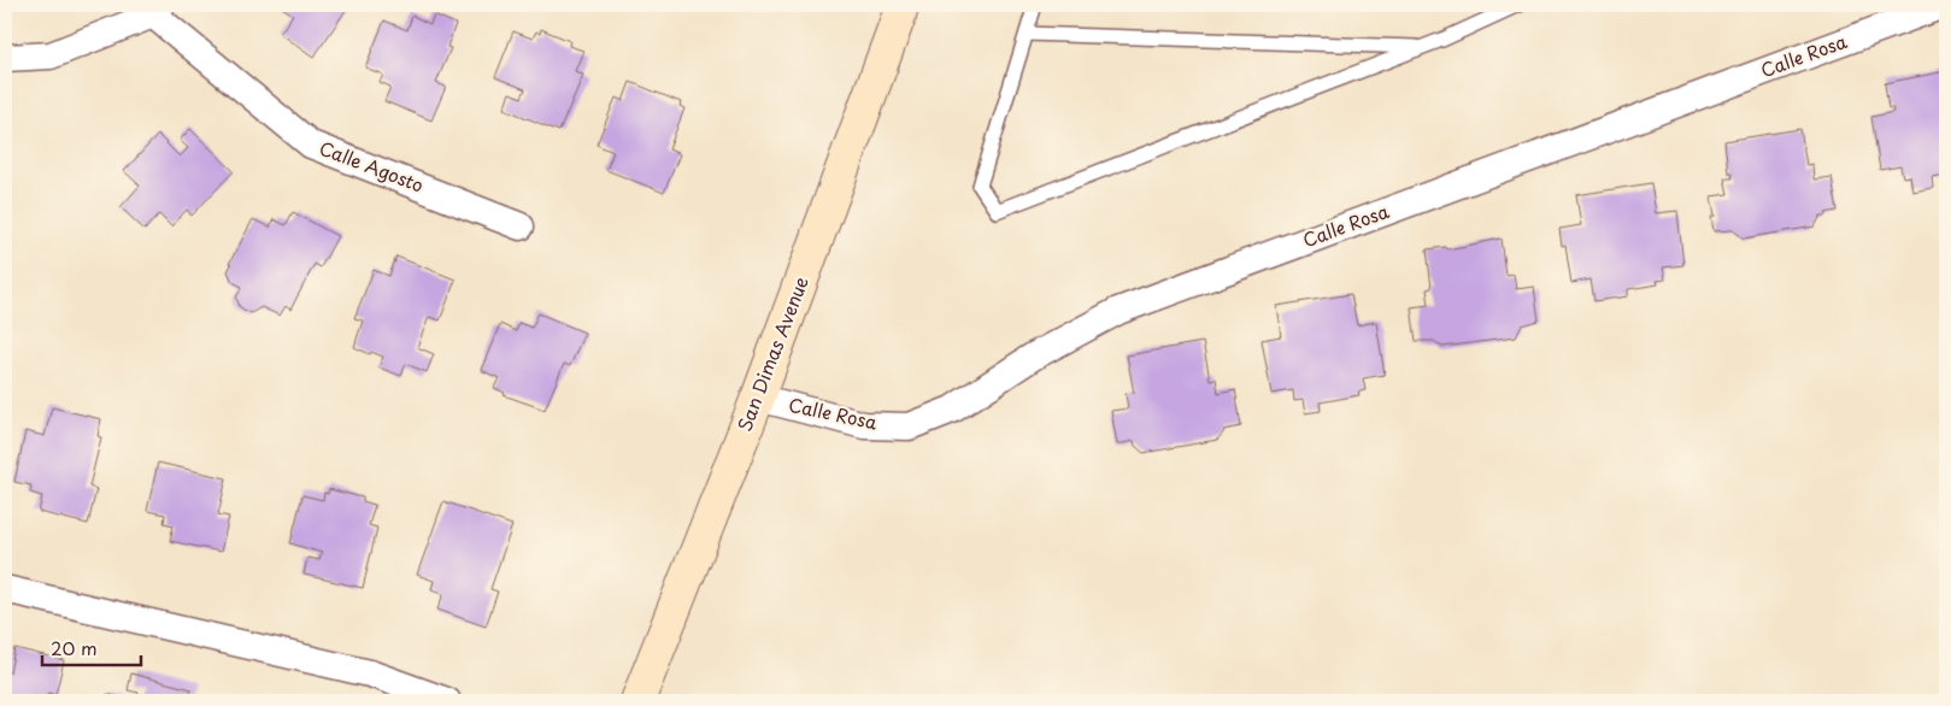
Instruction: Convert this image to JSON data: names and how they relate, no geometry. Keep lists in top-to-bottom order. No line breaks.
{"streets":{"street":["Calle Rosa","Calle Agosto","San Dimas Avenue"]},"crossings":[["Calle Rosa","San Dimas Avenue"]],"scale_bar":"20 m"}
